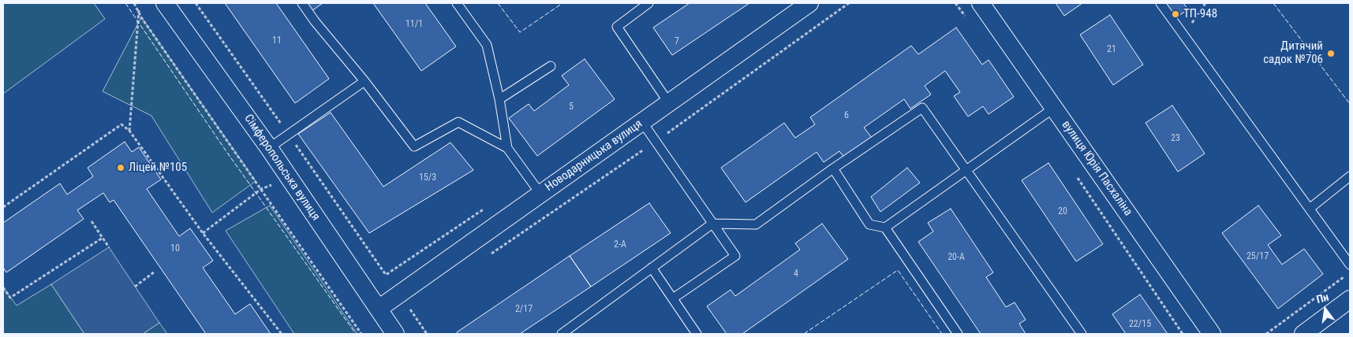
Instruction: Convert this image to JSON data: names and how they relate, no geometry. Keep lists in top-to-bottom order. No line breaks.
{"streets":{"street":["Новодарницька вулиця","Сімферопольська вулиця","вулиця Юрія Пасхаліна"]},"crossings":[["Новодарницька вулиця","Сімферопольська вулиця"]],"places":["ТП-948","Дитячий садок №706","Ліцей №105"],"house_numbers":["11/1","11","7","21","5","6","23","15/3","20","2-А","10","25/17","20-А","4","2/17","22/15"],"north":"top"}
